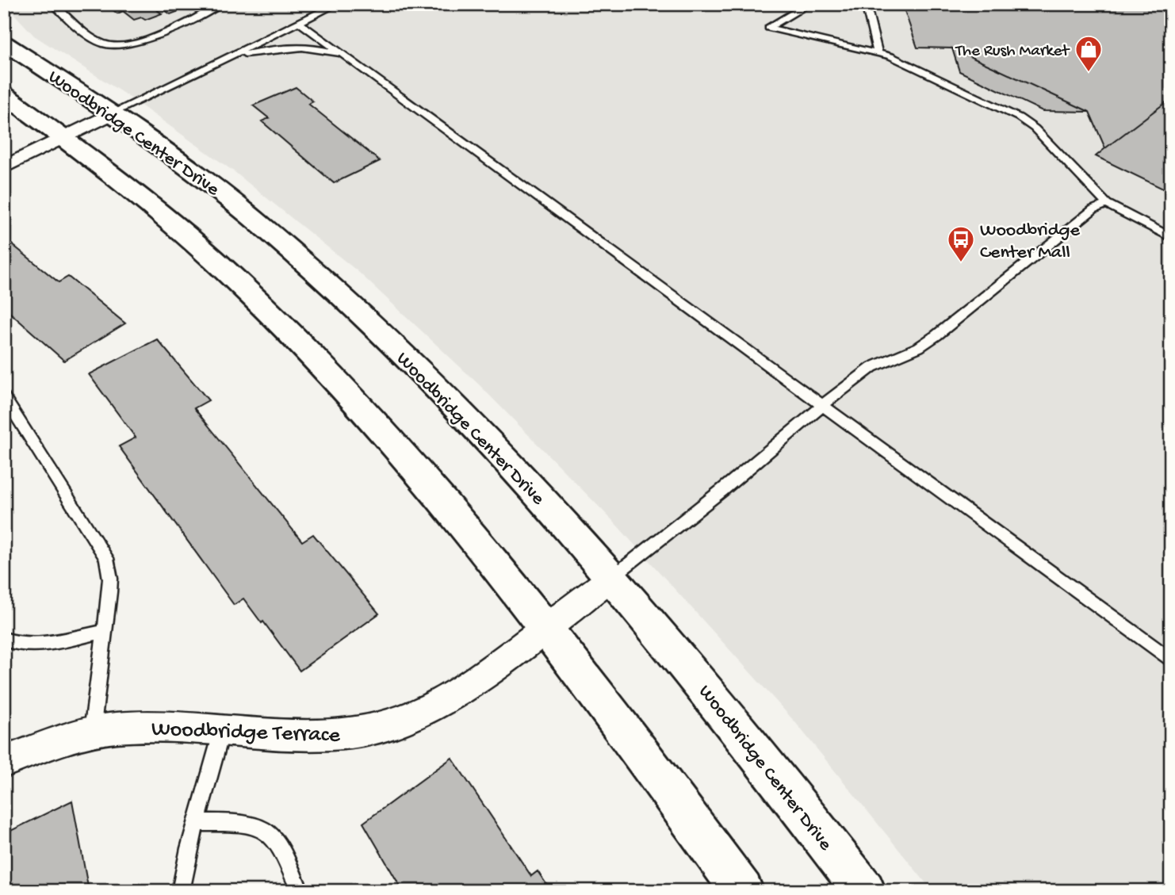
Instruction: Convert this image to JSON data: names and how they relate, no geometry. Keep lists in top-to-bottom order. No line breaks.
{"streets":{"street":["Woodbridge Center Drive","Woodbridge Terrace"]},"crossings":[["Woodbridge Center Drive","Woodbridge Terrace"]],"places":{"shop":["The Rush Market"],"bus stop":["Woodbridge Center Mall"]}}
